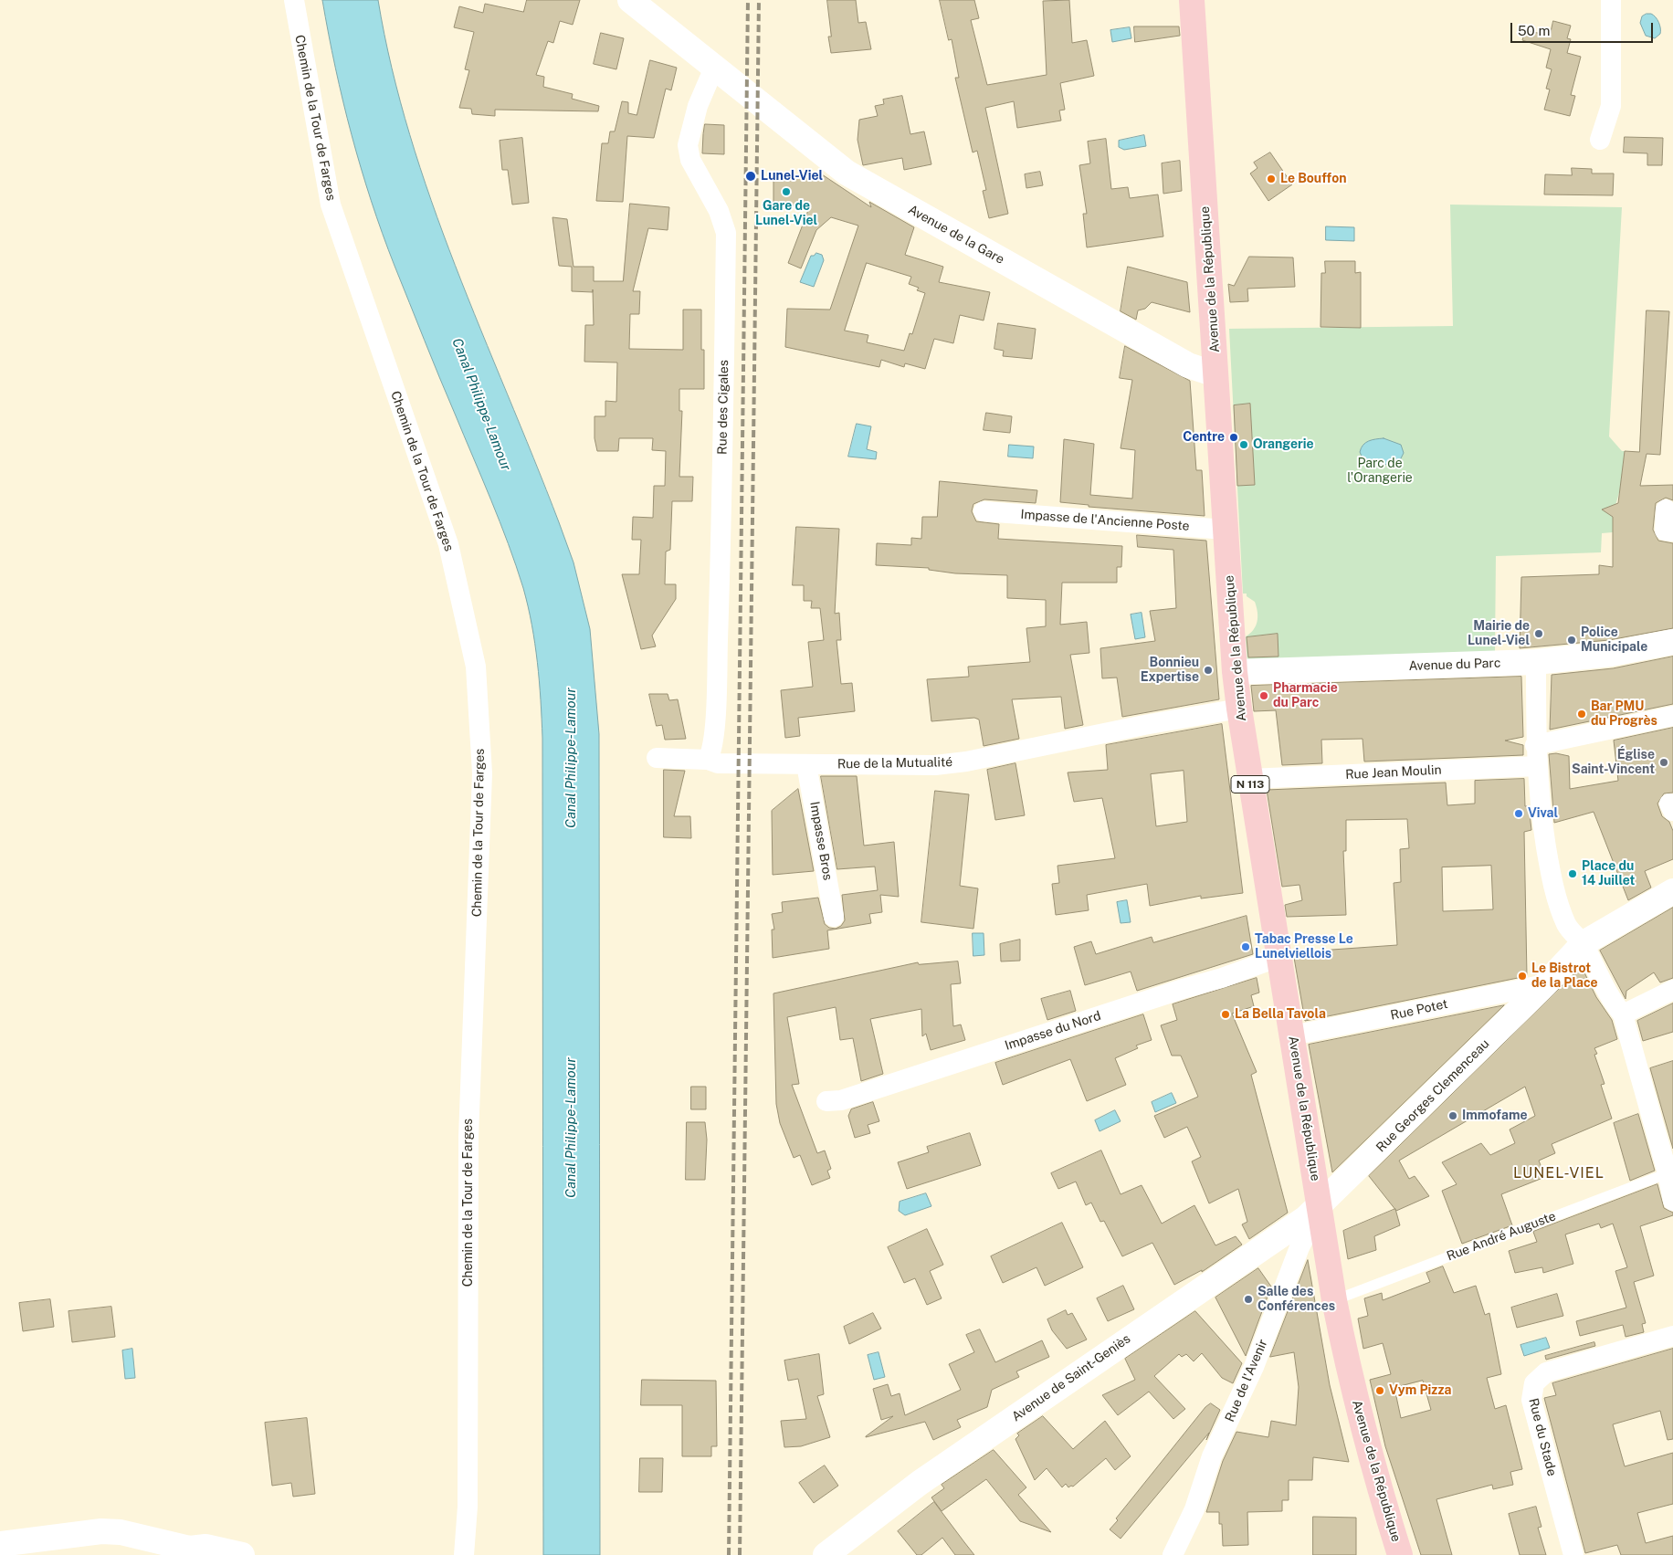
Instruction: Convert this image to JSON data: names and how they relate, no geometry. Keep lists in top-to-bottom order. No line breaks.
{"streets":{"main road":["Avenue de la République","N 113"],"street":["Chemin de la Tour de Farges","Avenue de la Gare","Rue des Cigales","Impasse de l'Ancienne Poste","Avenue du Parc","Rue de la Mutualité","Rue Jean Moulin","Impasse Bros","Rue Potet","Impasse du Nord","Rue Georges Clemenceau","Avenue de Saint-Geniès","Rue de l'Avenir","Rue du Stade"],"lane":["Rue André Auguste"]},"crossings":[["Avenue de la Gare","Avenue de la République"],["Avenue de la Gare","Rue des Cigales"],["Avenue de la République","Impasse de l'Ancienne Poste"],["Avenue de la République","Avenue du Parc"],["Avenue de la République","Rue de la Mutualité"],["Avenue de la République","Rue Jean Moulin"],["Avenue de la République","Rue Potet"],["Avenue de la République","Impasse du Nord"],["Avenue de la République","Rue Georges Clemenceau"],["Avenue de la République","Rue André Auguste"],["Avenue de la République","Avenue de Saint-Geniès"],["Avenue de la République","Rue de l'Avenir"],["Rue des Cigales","Rue de la Mutualité"],["Rue de la Mutualité","Impasse Bros"],["Rue Potet","Rue Georges Clemenceau"],["Rue Georges Clemenceau","Avenue de Saint-Geniès"],["Rue Georges Clemenceau","Rue de l'Avenir"],["Avenue de Saint-Geniès","Rue de l'Avenir"]],"districts":["LUNEL-VIEL"],"water":["Canal Philippe-Lamour"],"parks":["Parc de l'Orangerie"],"places":["Lunel-Viel","Le Bouffon","Gare de Lunel-Viel","Centre","Orangerie","Mairie de Lunel-Viel","Police Municipale","Bonnieu Expertise","Pharmacie du Parc","Bar PMU du Progrès","Église Saint-Vincent","Vival","Place du 14 Juillet","Tabac Presse Le Lunelviellois","Le Bistrot de la Place","La Bella Tavola","Immofame","Salle des Conférences","Vym Pizza"],"scale_bar":"50 m"}
